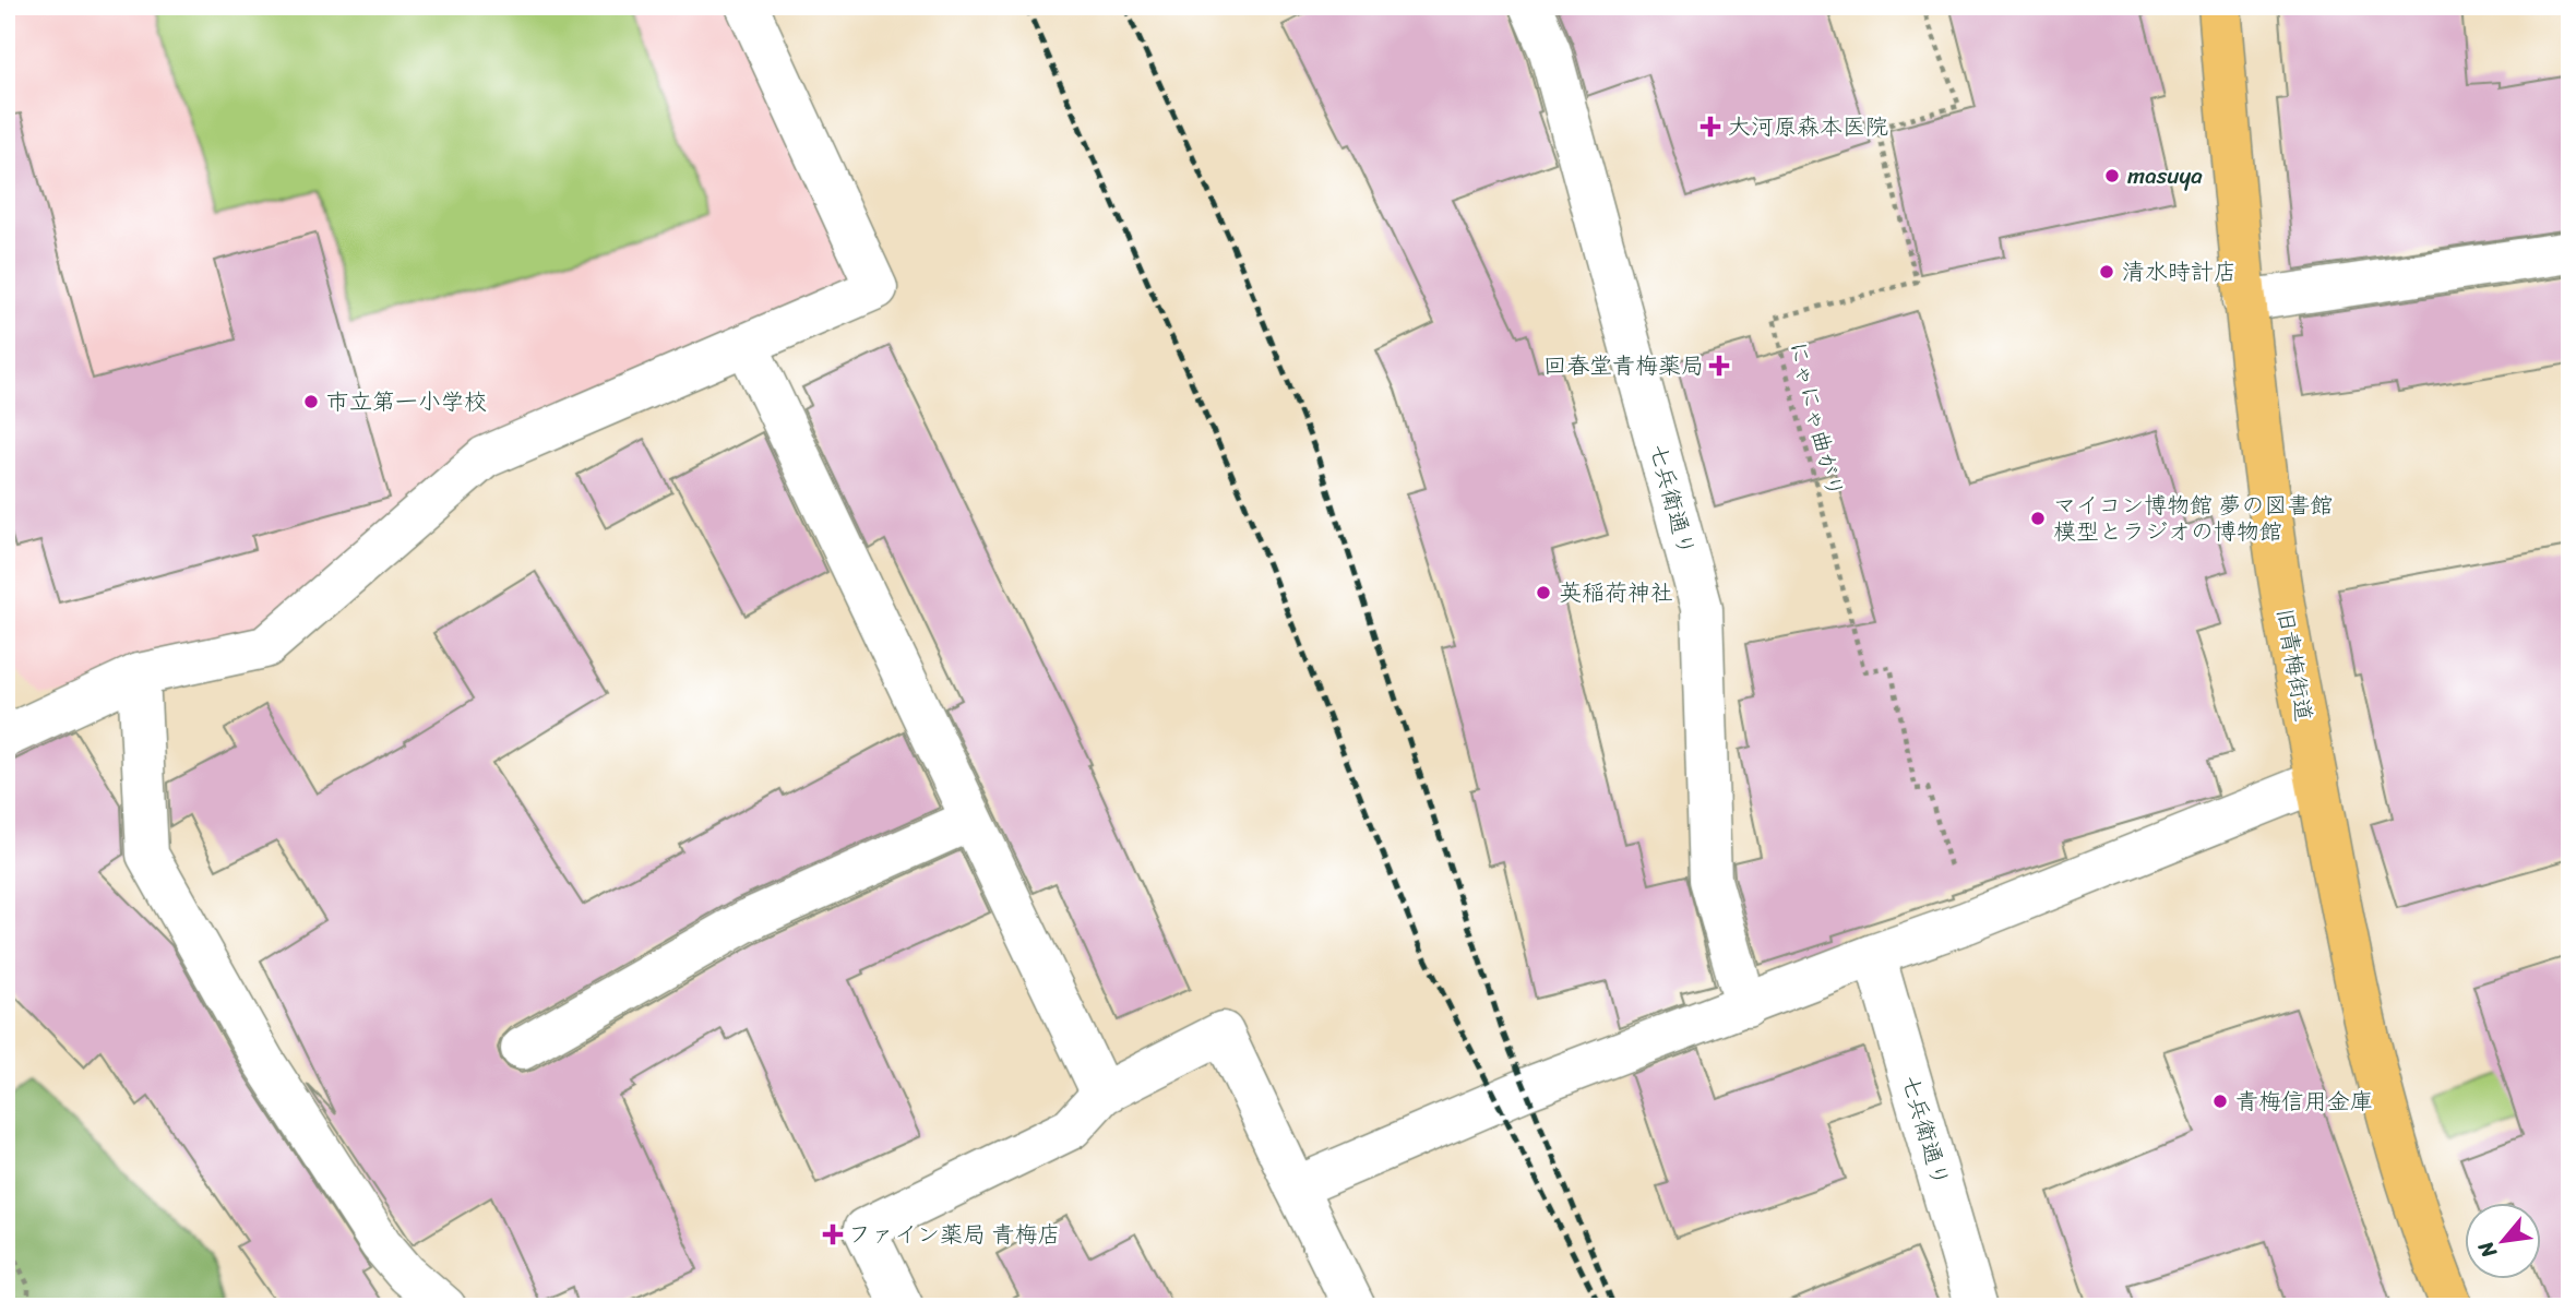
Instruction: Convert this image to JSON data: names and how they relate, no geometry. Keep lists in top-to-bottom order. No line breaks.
{"streets":{"main road":["旧青梅街道"],"street":["七兵衛通り"],"path":["にゃにゃ曲がり"]},"places":{"health":["大河原森本医院","回春堂青梅薬局","ファイン薬局 青梅店"],"other":["masuya","清水時計店","市立第一小学校","マイコン博物館 夢の図書館 模型とラジオの博物館","英稲荷神社","青梅信用金庫"]},"north":"bottom left"}
